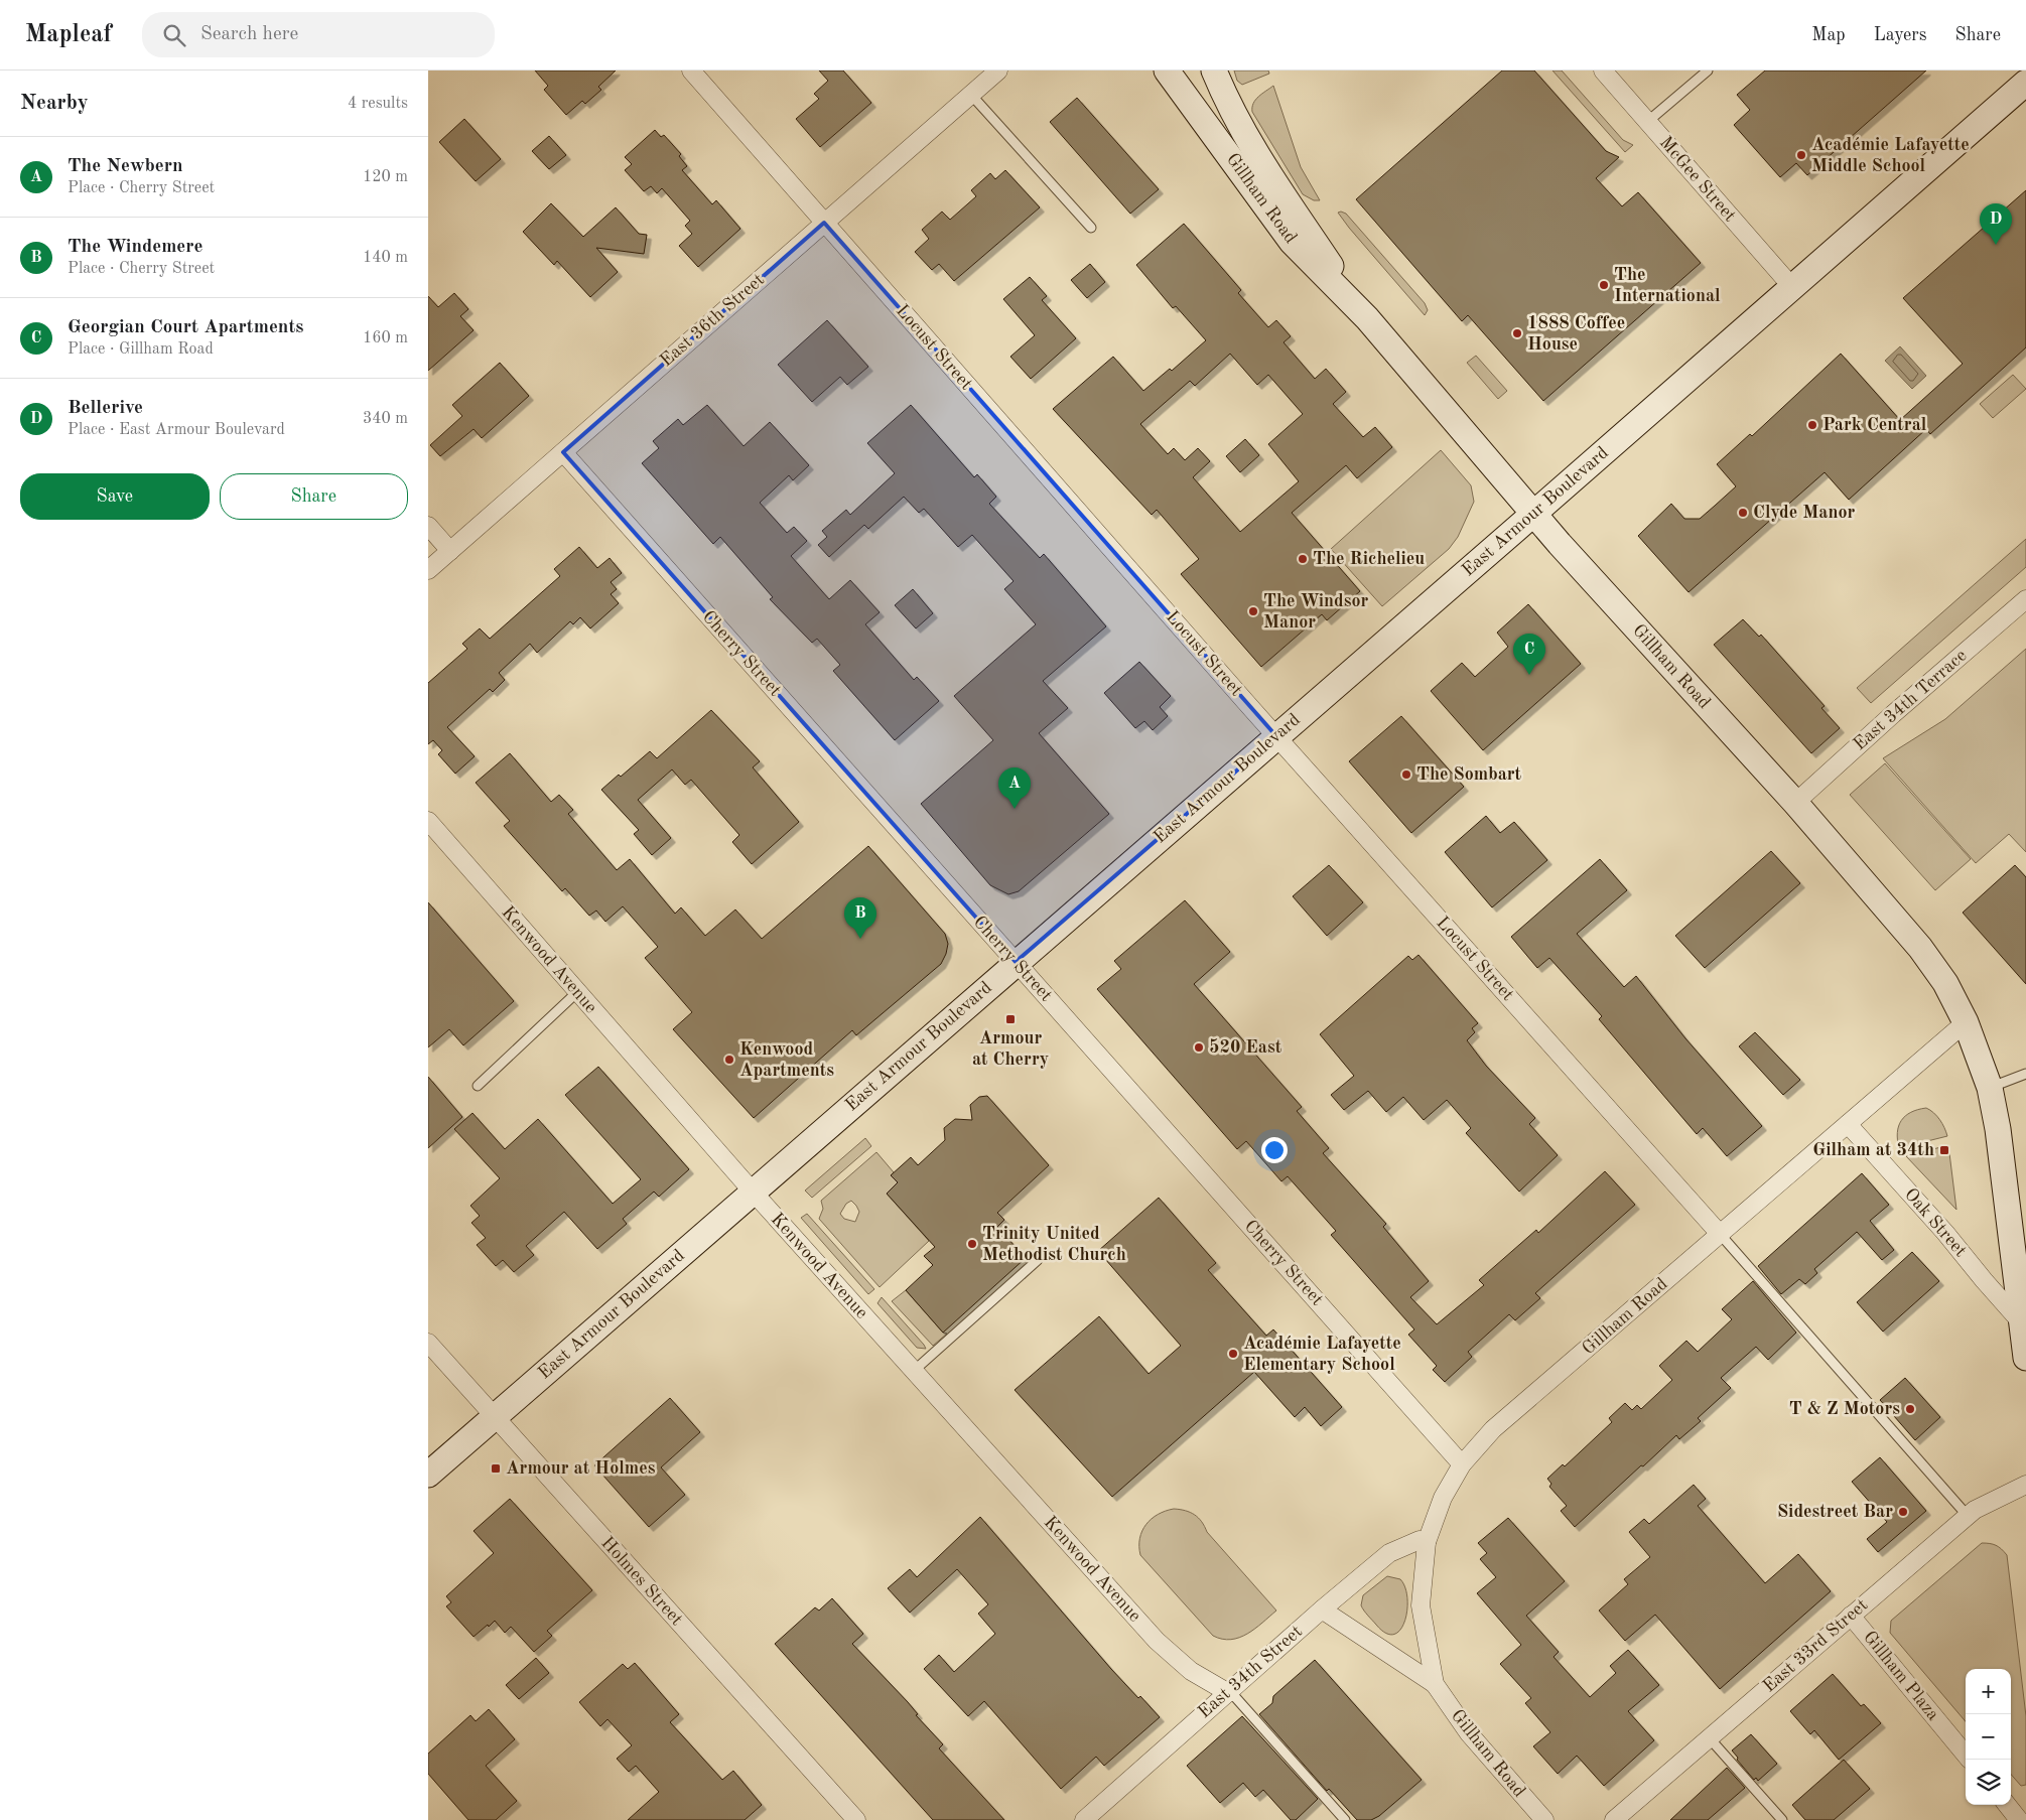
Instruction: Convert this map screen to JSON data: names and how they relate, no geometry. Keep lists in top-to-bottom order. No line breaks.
{"streets":{"main road":["Gillham Road","East Armour Boulevard"],"street":["McGee Street","East 36th Street","Locust Street","Cherry Street","East 34th Terrace","Kenwood Avenue","Oak Street","Holmes Street","East 33rd Street","East 34th Street","Gillham Plaza"]},"crossings":[["McGee Street","East Armour Boulevard"],["Gillham Road","Locust Street"],["Gillham Road","East Armour Boulevard"],["Gillham Road","Cherry Street"],["Gillham Road","East 34th Terrace"],["Gillham Road","Oak Street"],["Gillham Road","East 34th Street"],["East 36th Street","Locust Street"],["East 36th Street","Cherry Street"],["Locust Street","East Armour Boulevard"],["East Armour Boulevard","Cherry Street"],["East Armour Boulevard","Kenwood Avenue"],["East Armour Boulevard","Holmes Street"],["Kenwood Avenue","East 34th Street"],["East 33rd Street","Gillham Plaza"]],"places":{"other":["Académie Lafayette Middle School","The International","1888 Coffee House","Park Central","Clyde Manor","The Richelieu","The Windsor Manor","The Sombart","520 East","Kenwood Apartments","Trinity United Methodist Church","Académie Lafayette Elementary School","T & Z Motors","Sidestreet Bar"],"transit":["Armour at Cherry","Gilham at 34th","Armour at Holmes"]},"page":{"header":"Mapleaf","search":"Search here","nav":["Map","Layers","Share"],"heading":["Nearby","4 results"],"list":[{"mark":"A","name":"The Newbern","note":"Place · Cherry Street","value":"120 m"},{"mark":"B","name":"The Windemere","note":"Place · Cherry Street","value":"140 m"},{"mark":"C","name":"Georgian Court Apartments","note":"Place · Gillham Road","value":"160 m"},{"mark":"D","name":"Bellerive","note":"Place · East Armour Boulevard","value":"340 m"}],"pins":["D","C","A","B"],"buttons":["Save","Share"],"map_buttons":["+","−"]}}
